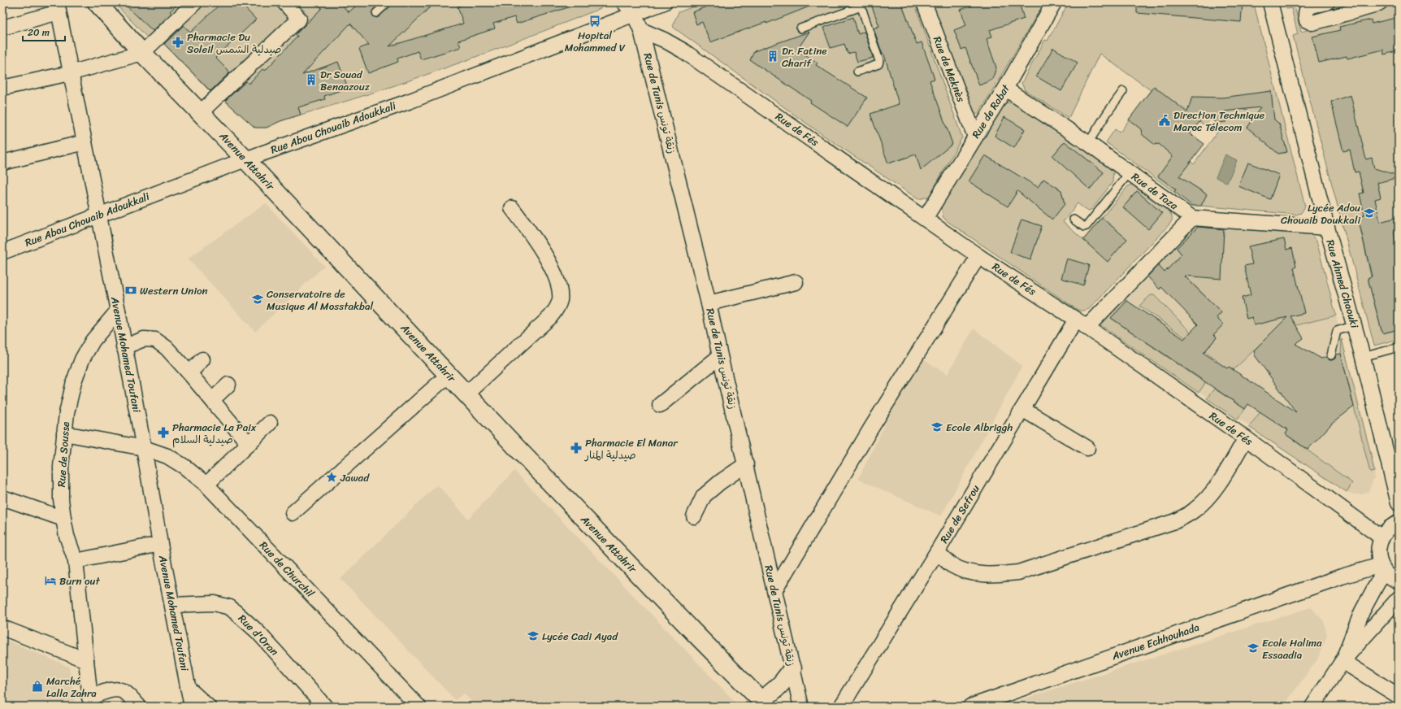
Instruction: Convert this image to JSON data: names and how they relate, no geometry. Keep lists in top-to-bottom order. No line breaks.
{"streets":{"street":["Rue de Meknès","Rue de Tunis زنقة تونس","Rue de Rabat","Rue Abou Chouaib Adoukkali","Rue de Fés","Avenue Attahrir","Rue de Taza","Rue Ahmed Chaouki","Avenue Mohamed Toufani","Rue de Sousse","Rue de Sefrou","Rue de Churchil","Rue d'Oran","Avenue Echhouhada"]},"crossings":[["Rue de Meknès","Rue de Rabat"],["Rue de Tunis زنقة تونس","Rue Abou Chouaib Adoukkali"],["Rue de Tunis زنقة تونس","Rue de Fés"],["Rue de Rabat","Rue de Fés"],["Rue de Rabat","Rue de Taza"],["Rue Abou Chouaib Adoukkali","Avenue Attahrir"],["Rue Abou Chouaib Adoukkali","Avenue Mohamed Toufani"],["Rue de Fés","Rue Ahmed Chaouki"],["Rue de Fés","Rue de Sefrou"],["Rue de Fés","Avenue Echhouhada"],["Rue de Taza","Rue de Sefrou"],["Rue Ahmed Chaouki","Avenue Echhouhada"],["Avenue Mohamed Toufani","Rue de Sousse"],["Avenue Mohamed Toufani","Rue de Churchil"],["Avenue Mohamed Toufani","Rue d'Oran"],["Rue de Sousse","Rue de Churchil"]],"places":{"bus stop":["Hopital Mohammed V"],"pharmacy":["Pharmacie Du Soleil صيدلية الشمس","Pharmacie La Paix صيدلية السلام","Pharmacie El Manar صيدلية المنار"],"building":["Dr. Fatine Charif","Dr Souad Benaazouz"],"public building":["Direction Technique Maroc Télecom"],"school or university":["Lycée Adou Chouaib Doukkali","Conservatoire de Musique Al Mosstakbal","Ecole Albriggh","Lycée Cadi Ayad","Ecole Halima Essaadia"],"bank":["Western Union"],"place":["Jawad"],"hotel":["Burn out"],"shop":["Marché Lalla Zahra"]},"scale_bar":"20 m"}
